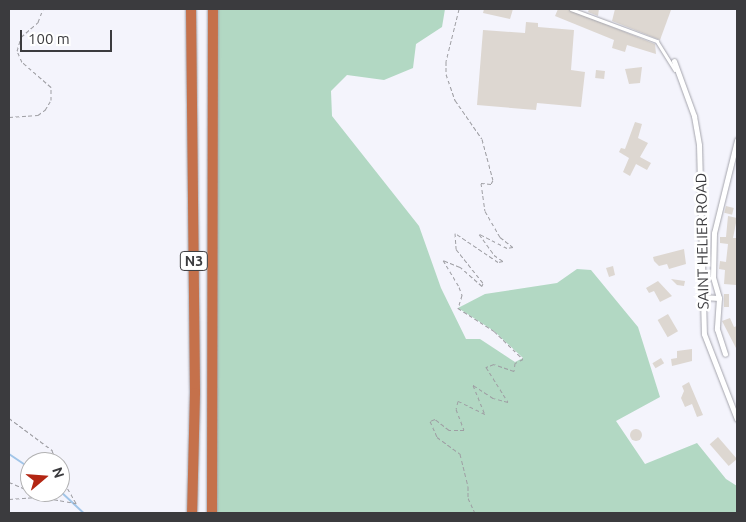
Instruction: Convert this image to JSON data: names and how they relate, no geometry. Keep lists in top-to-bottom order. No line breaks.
{"streets":{"highway":["N3"],"street":["SAINT HELIER ROAD"]},"scale_bar":"100 m","north":"right"}
